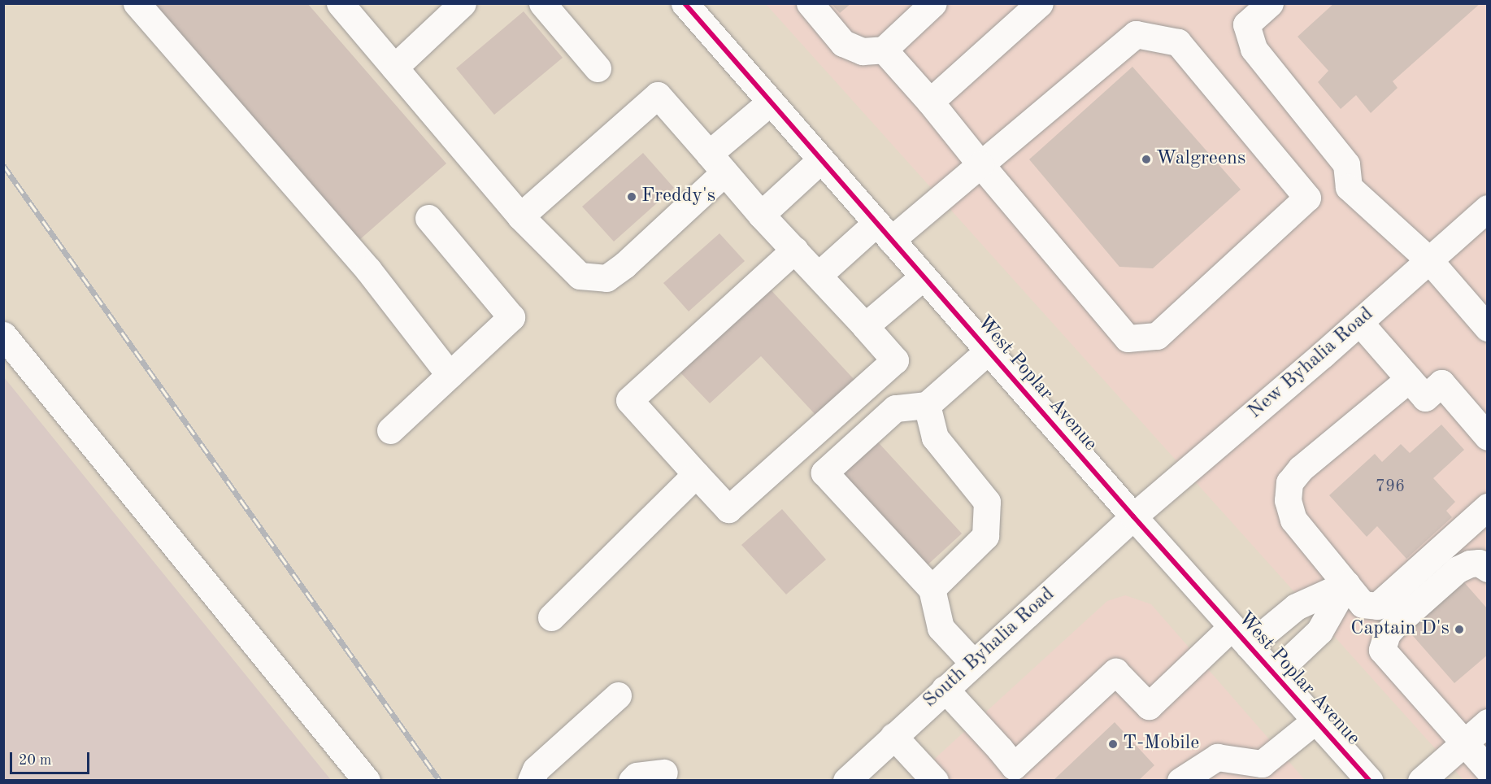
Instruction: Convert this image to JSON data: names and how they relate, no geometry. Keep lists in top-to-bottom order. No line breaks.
{"streets":{"main road":["New Byhalia Road","West Poplar Avenue","South Byhalia Road"]},"crossings":[["New Byhalia Road","West Poplar Avenue"],["New Byhalia Road","South Byhalia Road"],["West Poplar Avenue","South Byhalia Road"]],"places":["Walgreens","Freddy's","Captain D's","T-Mobile"],"house_numbers":["796"],"scale_bar":"20 m"}
